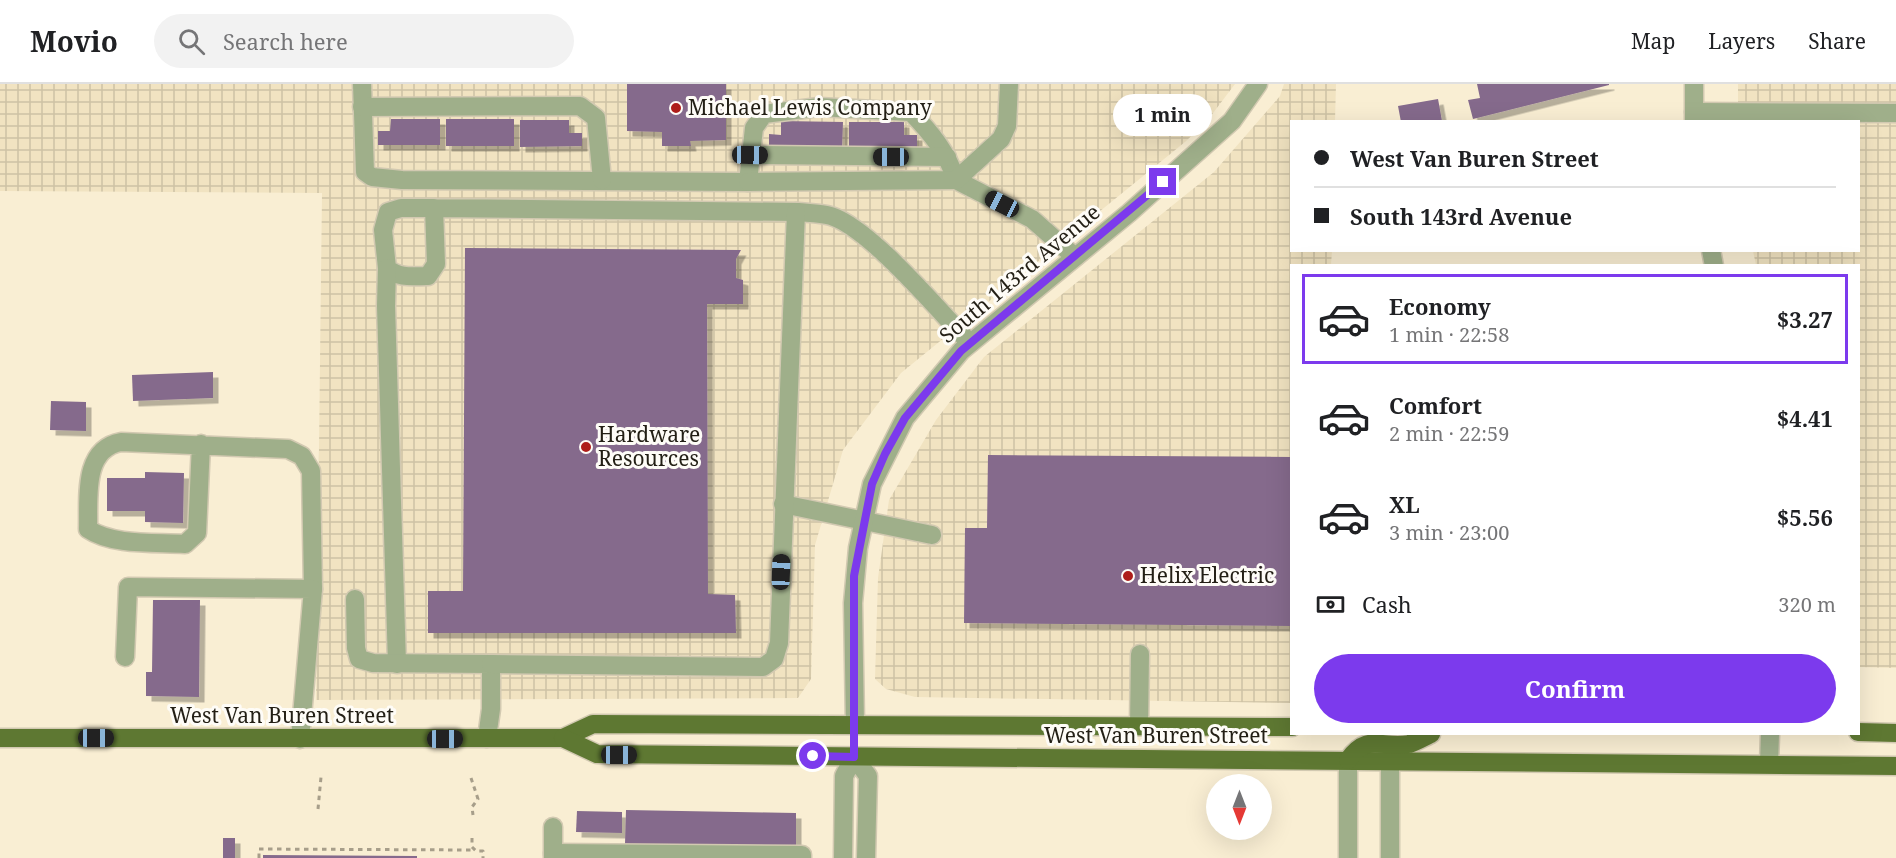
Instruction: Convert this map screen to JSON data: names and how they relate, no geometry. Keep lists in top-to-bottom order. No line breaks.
{"streets":{"main road":["West Van Buren Street"],"street":["South 143rd Avenue"]},"crossings":[["South 143rd Avenue","West Van Buren Street"]],"places":["Michael Lewis Company","Hardware Resources","Helix Electric"],"north":"bottom","page":{"header":"Movio","search":"Search here","nav":["Map","Layers","Share"],"bubble":"1 min","banner":["West Van Buren Street","South 143rd Avenue"],"list":[{"name":"Economy","note":"1 min · 22:58","value":"$3.27"},{"name":"Comfort","note":"2 min · 22:59","value":"$4.41"},{"name":"XL","note":"3 min · 23:00","value":"$5.56"}],"pay":["Cash","320 m"],"buttons":"Confirm"}}
